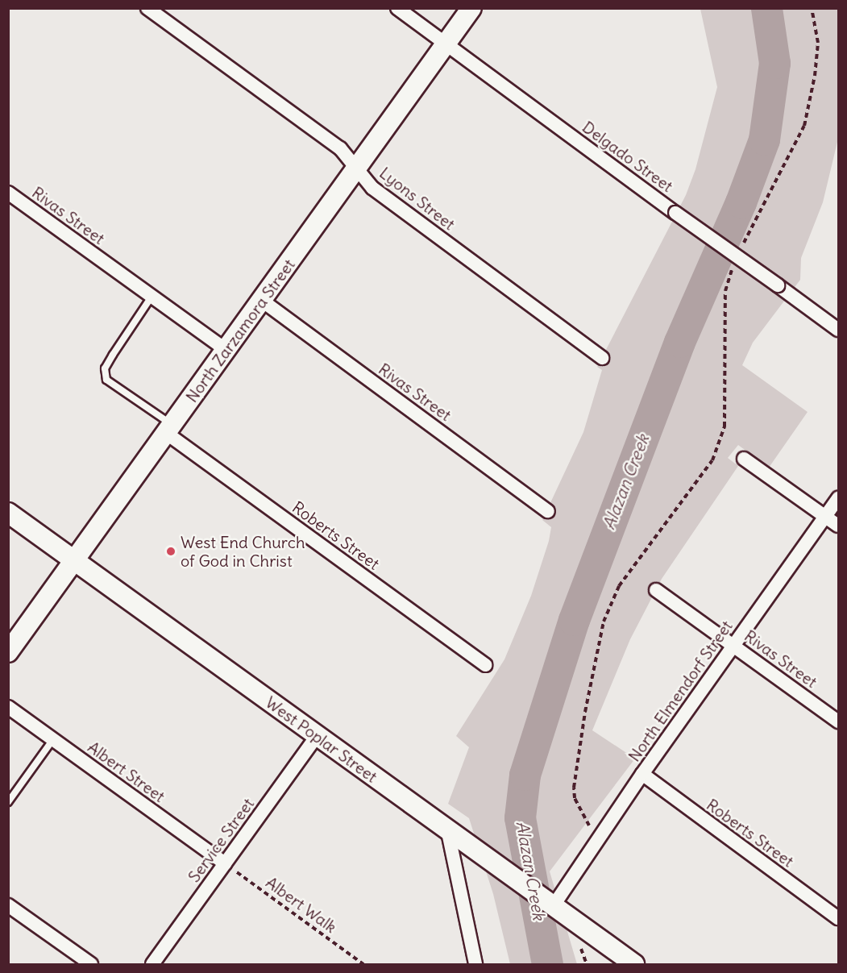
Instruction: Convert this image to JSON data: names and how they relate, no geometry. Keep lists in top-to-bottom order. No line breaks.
{"streets":{"main road":["North Zarzamora Street","West Poplar Street"],"street":["Delgado Street","Lyons Street","Rivas Street","Roberts Street","North Elmendorf Street","Albert Street","Service Street"],"path":["Albert Walk"]},"crossings":[["Delgado Street","North Zarzamora Street"],["Lyons Street","North Zarzamora Street"],["Rivas Street","North Zarzamora Street"],["Rivas Street","North Elmendorf Street"],["North Zarzamora Street","Roberts Street"],["North Zarzamora Street","West Poplar Street"],["Roberts Street","North Elmendorf Street"],["North Elmendorf Street","West Poplar Street"],["West Poplar Street","Service Street"],["Albert Street","Service Street"],["Albert Street","Albert Walk"],["Service Street","Albert Walk"]],"water":["Alazan Creek"],"places":["West End Church of God in Christ"]}
